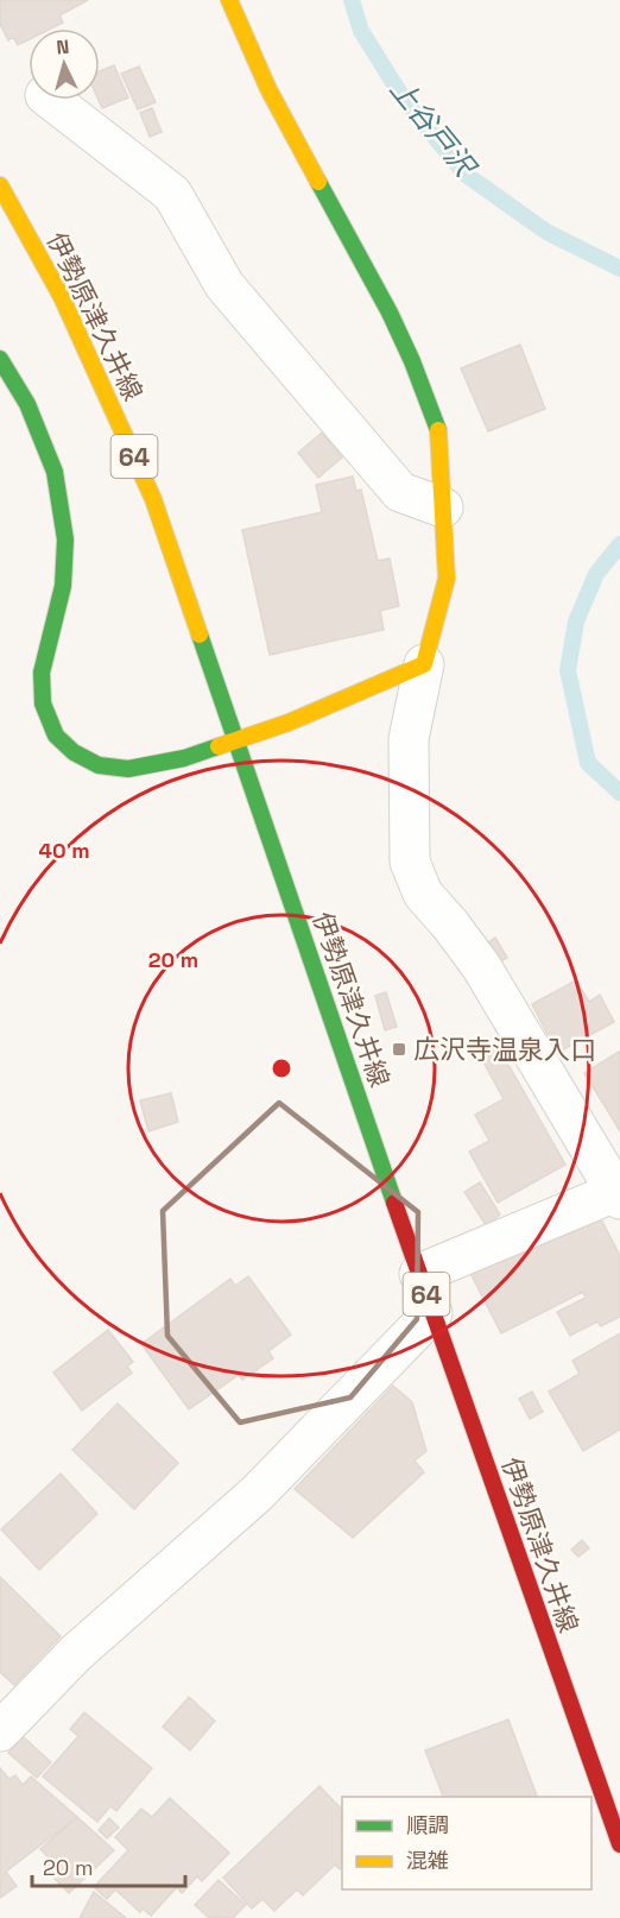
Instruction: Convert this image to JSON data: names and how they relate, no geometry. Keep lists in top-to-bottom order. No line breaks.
{"streets":{"main road":["伊勢原津久井線","64"]},"water":["上谷戸沢"],"places":{"transit":["広沢寺温泉入口"]},"legend":["順調","混雑"],"scale_bar":"20 m","north":"top","rings":["40 m","20 m"]}
